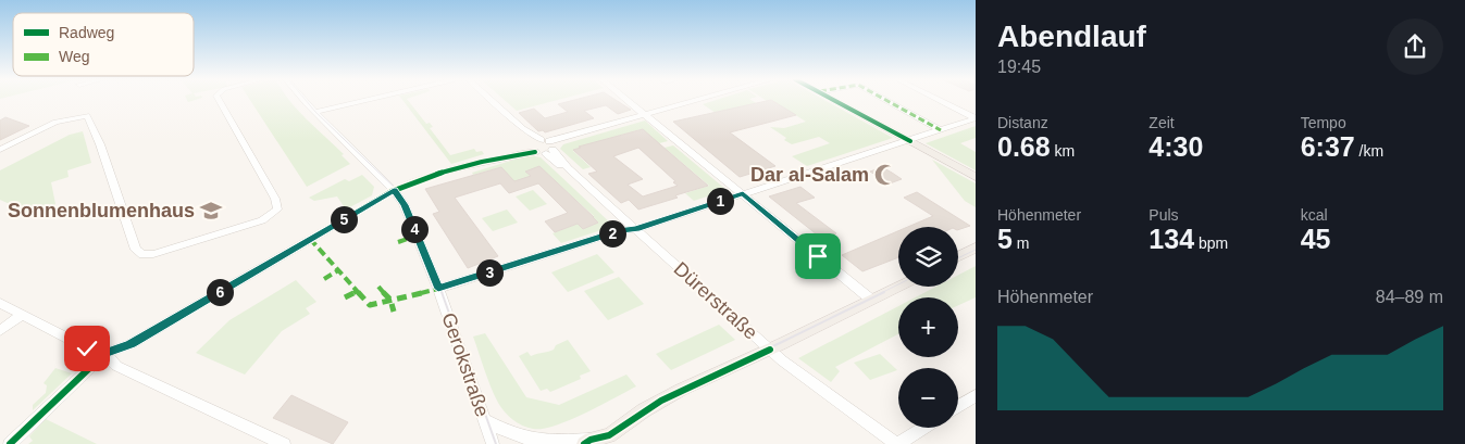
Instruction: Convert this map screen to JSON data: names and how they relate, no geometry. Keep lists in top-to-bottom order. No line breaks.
{"streets":{"street":["Dürerstraße","Gerokstraße"]},"places":{"mosque":["Dar al-Salam"],"school or university":["Sonnenblumenhaus"]},"legend":["Radweg","Weg"],"page":{"heading":["Abendlauf","19:45"],"stats":[["Distanz","0.68 km"],["Zeit","4:30"],["Tempo","6:37 /km"],["Höhenmeter","5 m"],["Puls","134 bpm"],["kcal","45"]],"pins":["1","5","4","2","3","6"],"map_buttons":["+","−"],"chart":["Höhenmeter","84–89 m"]}}
